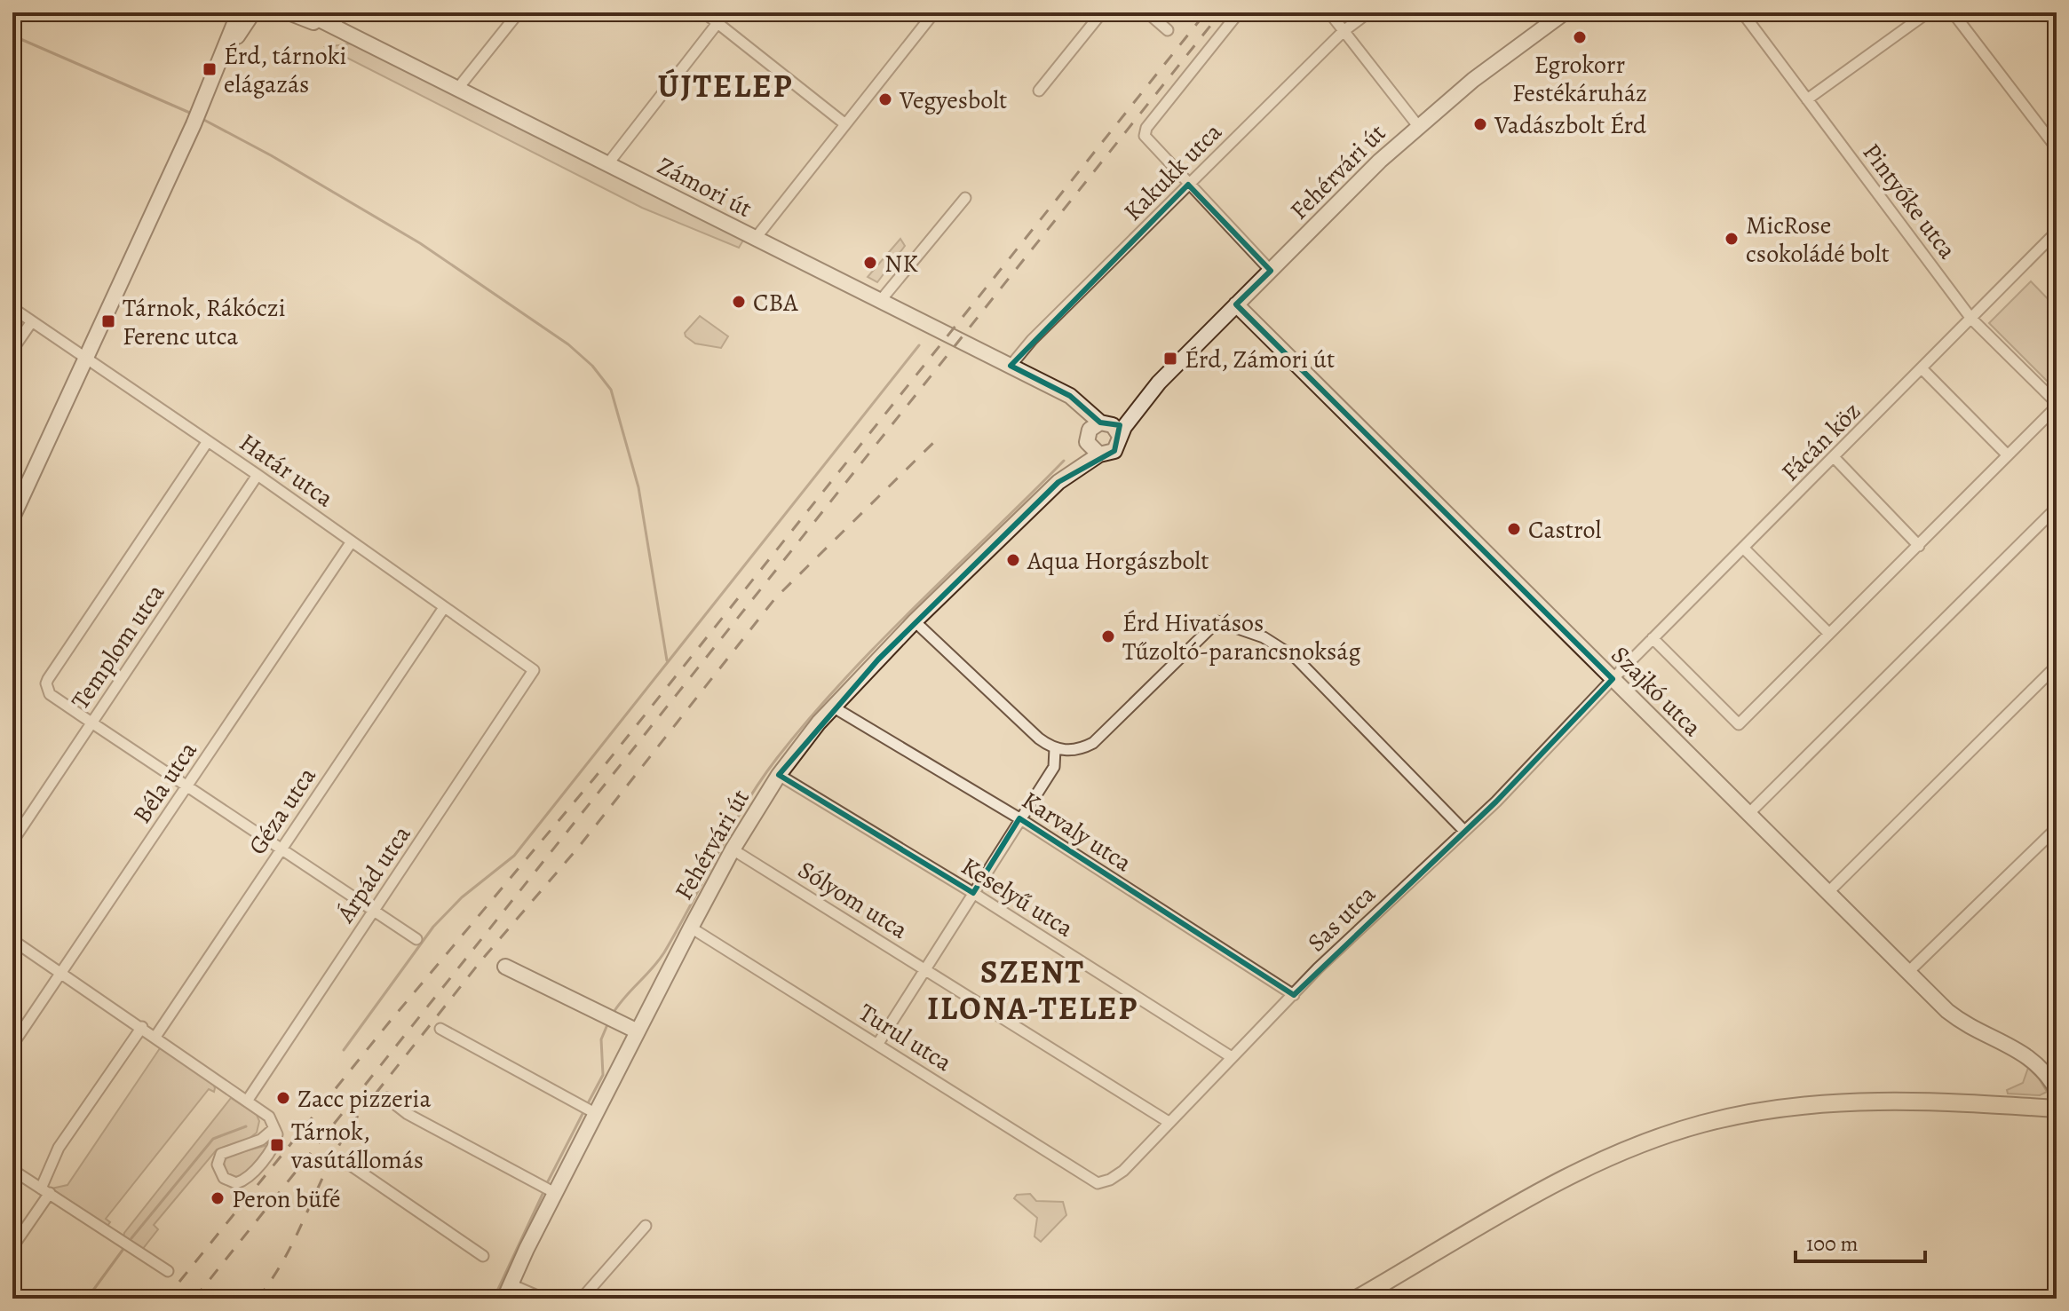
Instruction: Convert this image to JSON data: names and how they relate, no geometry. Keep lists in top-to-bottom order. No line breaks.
{"streets":{"main road":["Fehérvári út","Zámori út","Szajkó utca"],"street":["Kakukk utca","Pintyőke utca","Fácán köz","Határ utca","Templom utca","Béla utca","Géza utca","Karvaly utca","Árpád utca","Keselyű utca","Sólyom utca","Sas utca","Turul utca"]},"crossings":[["Kakukk utca","Zámori út"],["Fehérvári út","Zámori út"],["Fehérvári út","Szajkó utca"],["Fehérvári út","Karvaly utca"],["Fehérvári út","Keselyű utca"],["Fehérvári út","Sólyom utca"],["Fehérvári út","Turul utca"],["Pintyőke utca","Fácán köz"],["Fácán köz","Szajkó utca"],["Fácán köz","Sas utca"],["Határ utca","Templom utca"],["Határ utca","Béla utca"],["Határ utca","Géza utca"],["Határ utca","Árpád utca"],["Szajkó utca","Sas utca"],["Karvaly utca","Sas utca"],["Keselyű utca","Sas utca"],["Sólyom utca","Sas utca"],["Sas utca","Turul utca"]],"districts":["ÚJTELEP","SZENT ILONA-TELEP"],"places":{"other":["Egrokorr Festékáruház","Vegyesbolt","Vadászbolt Érd","MicRose csokoládé bolt","NK","CBA","Castrol","Aqua Horgászbolt","Érd Hivatásos Tűzoltó-parancsnokság","Zacc pizzeria","Peron büfé"],"transit":["Érd, tárnoki elágazás","Tárnok, Rákóczi Ferenc utca","Érd, Zámori út","Tárnok, vasútállomás"]},"scale_bar":"100 m"}
